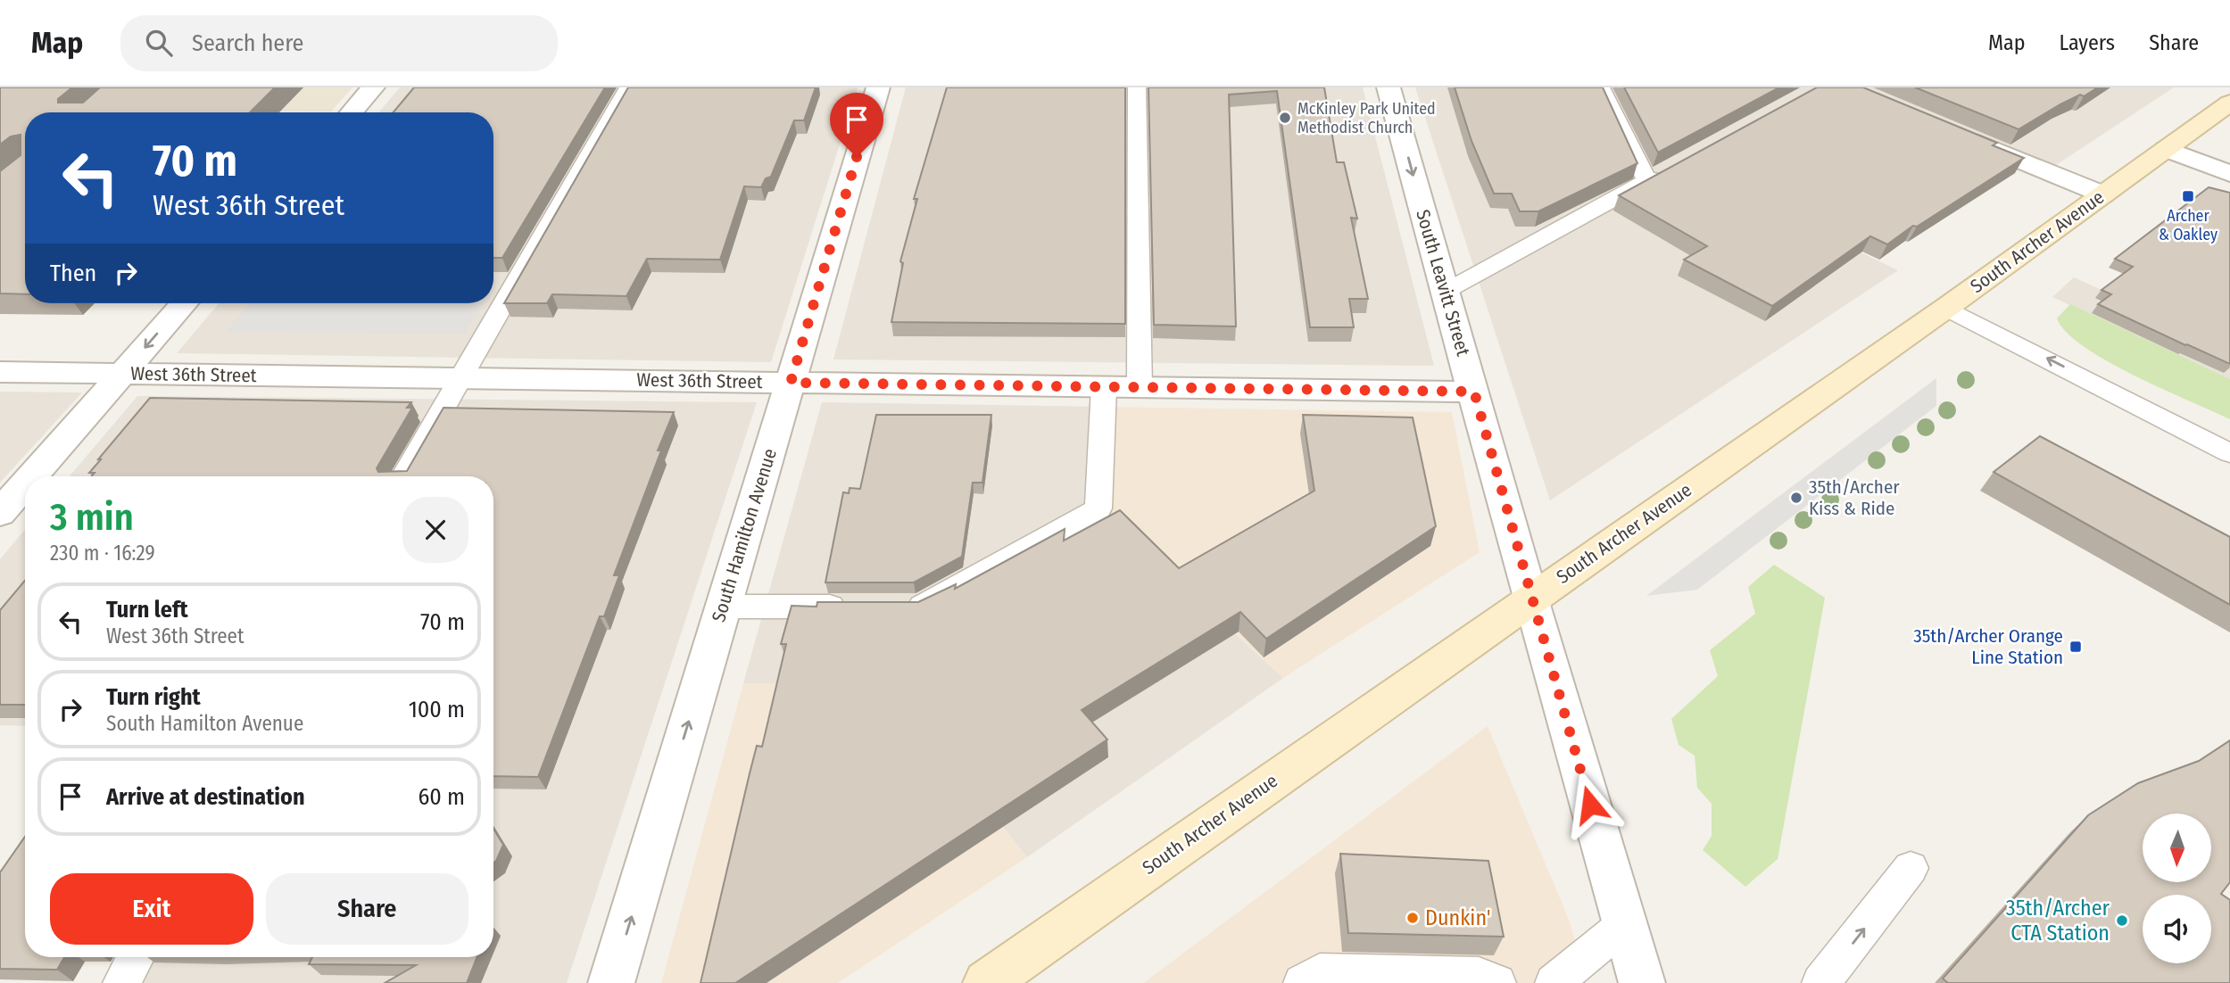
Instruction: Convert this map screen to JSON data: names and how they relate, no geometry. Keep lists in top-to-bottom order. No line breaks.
{"streets":{"main road":["South Archer Avenue"],"street":["South Leavitt Street","West 36th Street","South Hamilton Avenue"]},"crossings":[["South Archer Avenue","South Leavitt Street"],["South Leavitt Street","West 36th Street"],["West 36th Street","South Hamilton Avenue"]],"one_way":["South Hamilton Avenue"],"places":{"other":["McKinley Park United Methodist Church","35th/Archer Kiss & Ride","Dunkin'","35th/Archer CTA Station"],"transit":["Archer & Oakley","35th/Archer Orange Line Station"]},"north":"bottom","page":{"header":"Map","search":"Search here","nav":["Map","Layers","Share"],"turn":["70 m","West 36th Street"],"then":"Then","heading":["3 min","230 m · 16:29"],"list":[{"name":"Turn left","note":"West 36th Street","value":"70 m"},{"name":"Turn right","note":"South Hamilton Avenue","value":"100 m"},{"name":"Arrive at destination","value":"60 m"}],"buttons":["Exit","Share"]}}
